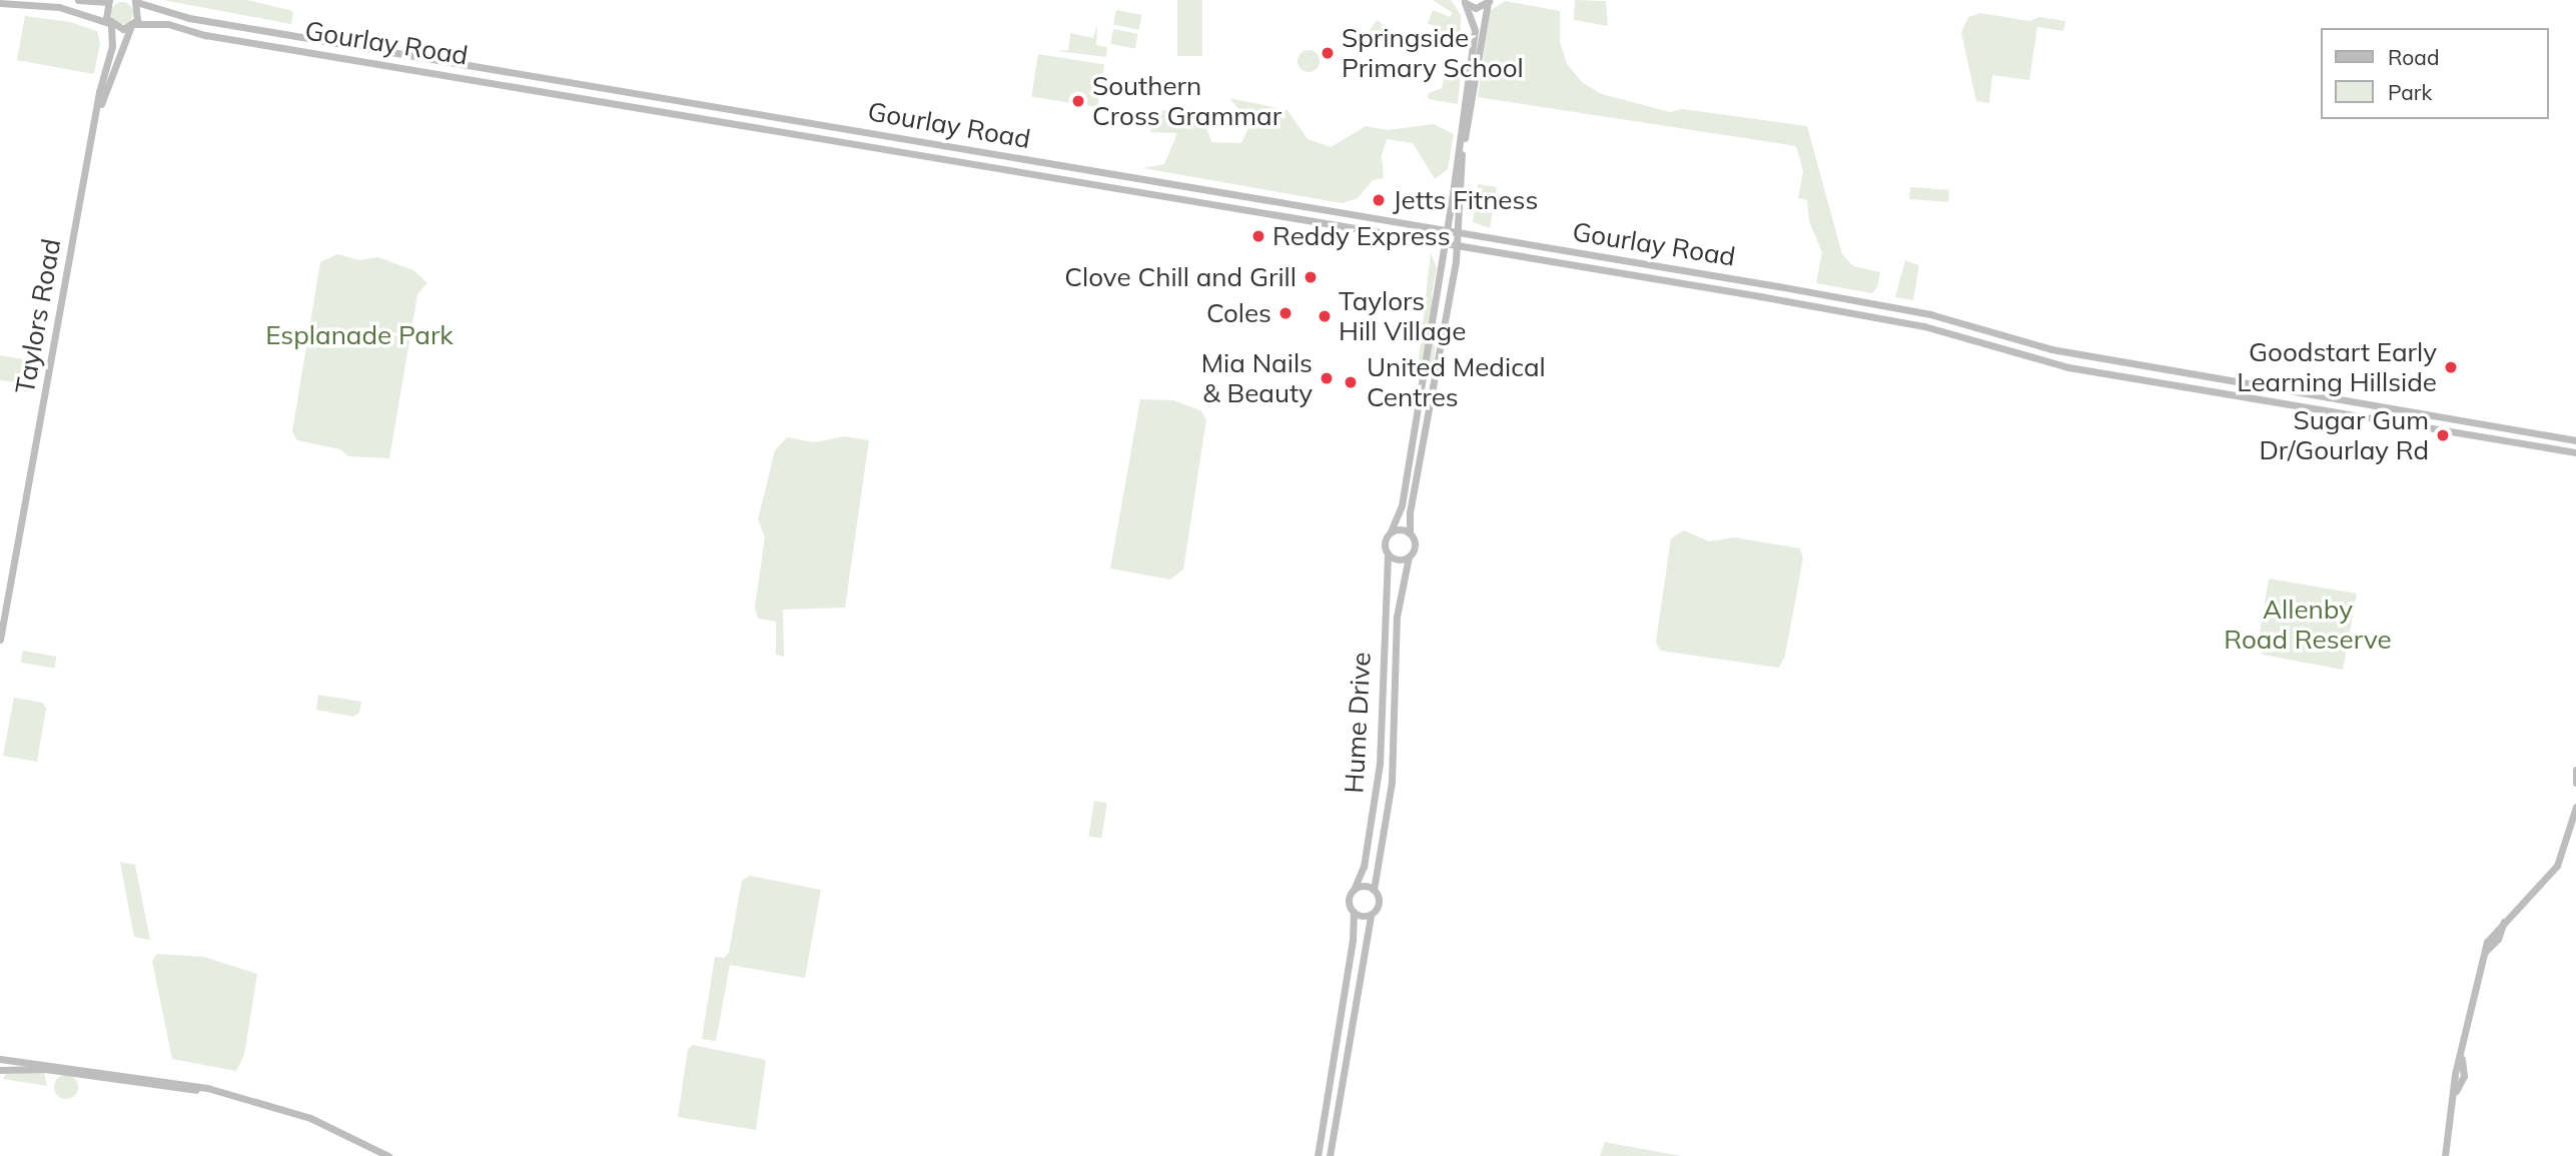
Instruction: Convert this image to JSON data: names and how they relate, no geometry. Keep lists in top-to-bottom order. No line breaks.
{"streets":{"main road":["Gourlay Road","Taylors Road","Hume Drive"]},"crossings":[["Gourlay Road","Taylors Road"]],"parks":["Esplanade Park","Allenby Road Reserve"],"places":["Springside Primary School","Southern Cross Grammar","Jetts Fitness","Reddy Express","Clove Chill and Grill","Coles","Taylors Hill Village","Goodstart Early Learning Hillside","Mia Nails & Beauty","United Medical Centres","Sugar Gum Dr/Gourlay Rd"],"legend":["Road","Park"]}
